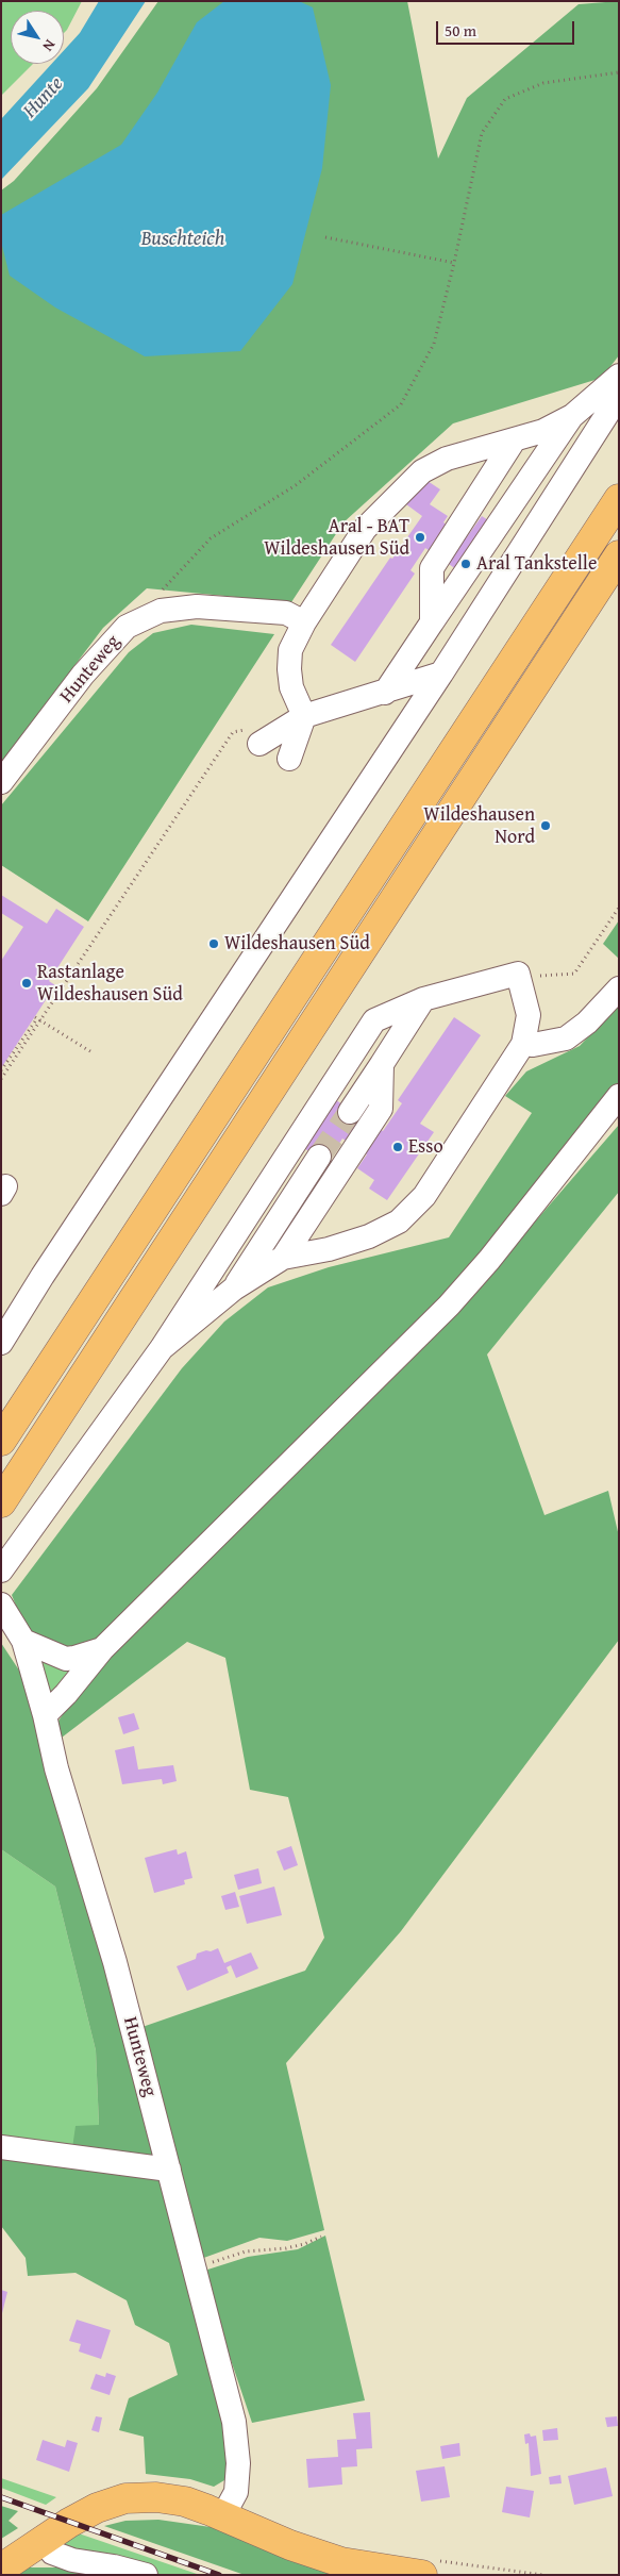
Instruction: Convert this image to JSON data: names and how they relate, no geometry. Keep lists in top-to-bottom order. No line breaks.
{"streets":{"street":["Hunteweg"]},"water":["Hunte","Buschteich"],"places":["Aral - BAT Wildeshausen Süd","Aral Tankstelle","Wildeshausen Nord","Wildeshausen Süd","Rastanlage Wildeshausen Süd","Esso"],"scale_bar":"50 m","north":"bottom right"}
